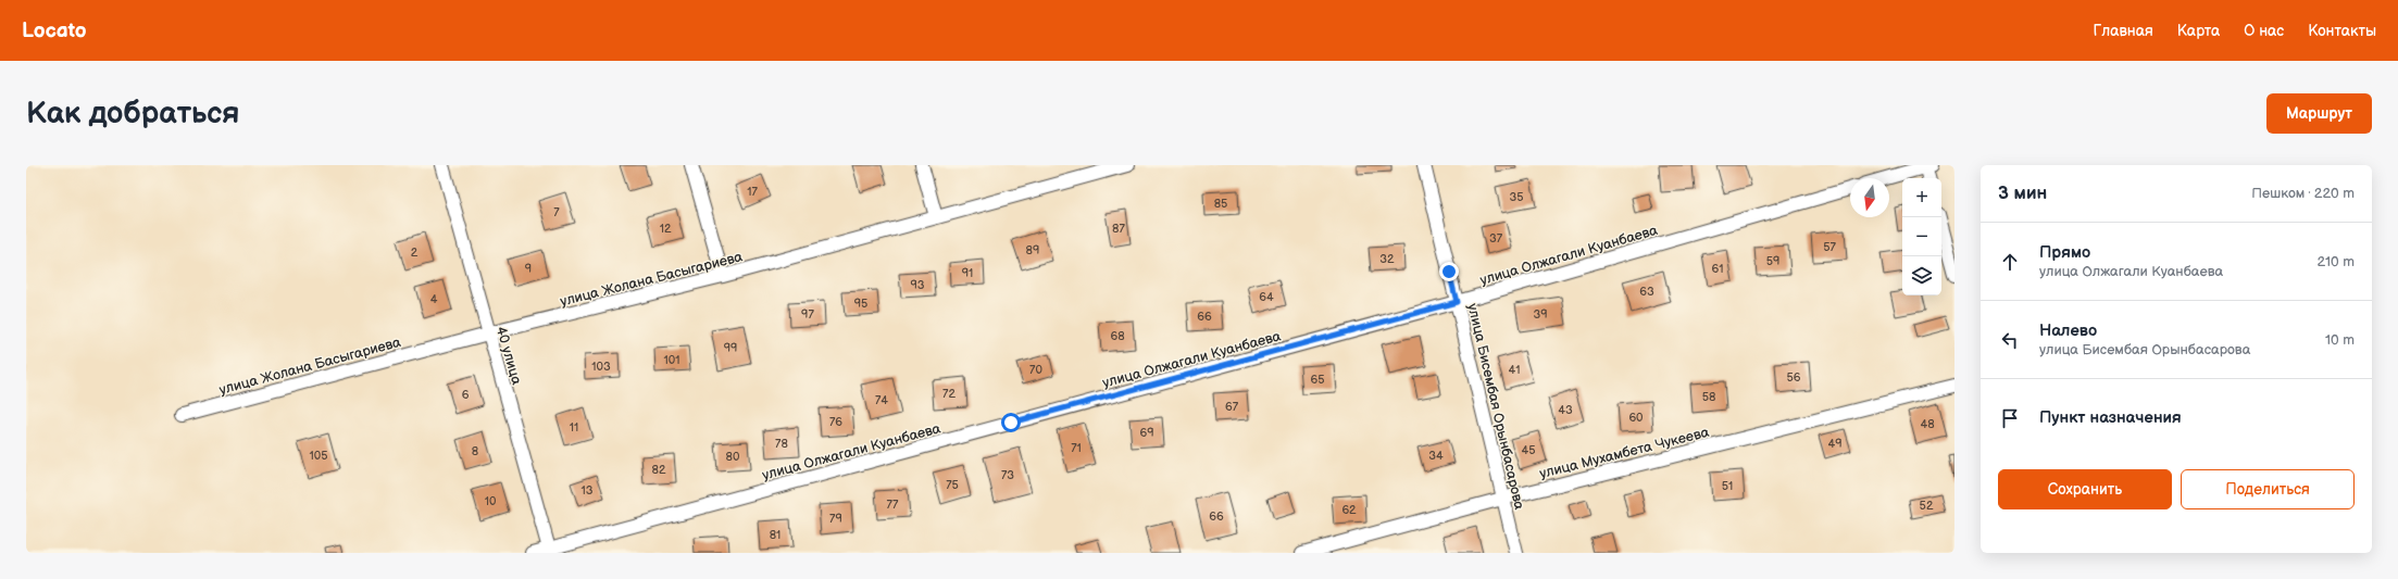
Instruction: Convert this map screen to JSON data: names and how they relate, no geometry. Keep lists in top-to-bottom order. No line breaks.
{"streets":{"street":["улица Олжагали Куанбаева","улица Жолана Басыгариева","40 улица","улица Бисембая Орынбасарова","улица Мухамбета Чукеева"]},"crossings":[["улица Олжагали Куанбаева","40 улица"],["улица Олжагали Куанбаева","улица Бисембая Орынбасарова"],["улица Жолана Басыгариева","40 улица"],["улица Бисембая Орынбасарова","улица Мухамбета Чукеева"]],"house_numbers":["17","35","85","7","12","87","37","57","89","2","32","59","9","61","91","93","63","64","4","95","97","39","66","68","99","101","103","70","41","56","65","72","6","58","74","67","43","60","76","48","11","69","78","49","71","45","8","105","34","80","82","73","75","51","13","10","77","52","62","66","79","81"],"north":"bottom","page":{"header":"Locato","nav":["Главная","Карта","О нас","Контакты"],"buttons":["Маршрут",["Сохранить","Поделиться"]],"title":"Как добраться","heading":["3 мин","Пешком · 220 m"],"map_buttons":["+","−"],"list":[["Прямо","улица Олжагали Куанбаева","210 m"],["Налево","улица Бисембая Орынбасарова","10 m"],"Пункт назначения"]}}
